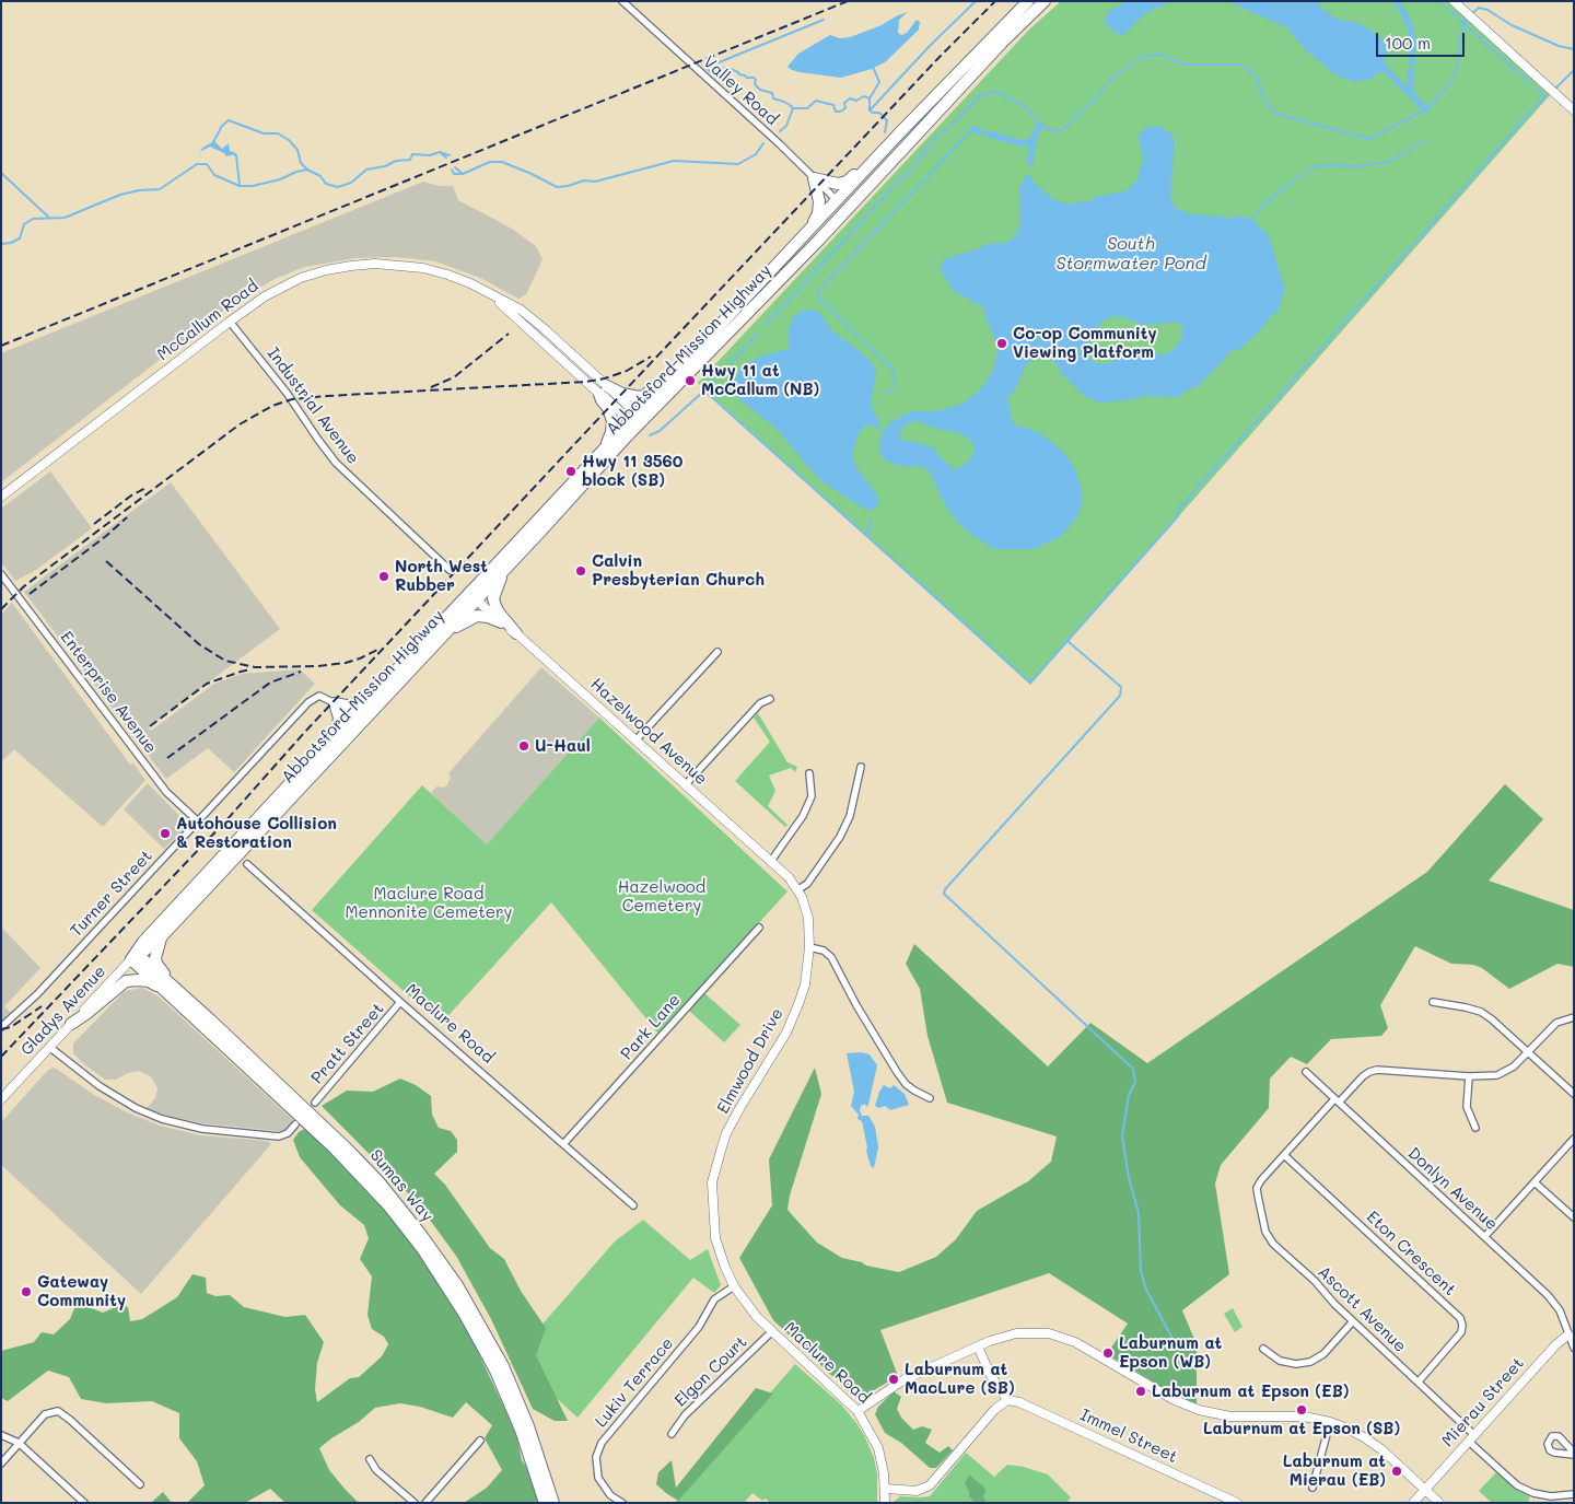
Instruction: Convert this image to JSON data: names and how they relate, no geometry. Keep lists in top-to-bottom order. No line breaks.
{"streets":{"highway":["Abbotsford-Mission Highway","Sumas Way"],"street":["Valley Road","McCallum Road","Industrial Avenue","Enterprise Avenue","Hazelwood Avenue","Turner Street","Gladys Avenue","Maclure Road","Park Lane","Pratt Street","Elmwood Drive","Donlyn Avenue","Eton Crescent","Ascott Avenue","Elgon Court","Lukiv Terrace","Mierau Street","Immel Street"]},"crossings":[["Valley Road","Abbotsford-Mission Highway"],["McCallum Road","Abbotsford-Mission Highway"],["McCallum Road","Industrial Avenue"],["Abbotsford-Mission Highway","Hazelwood Avenue"],["Abbotsford-Mission Highway","Gladys Avenue"],["Abbotsford-Mission Highway","Sumas Way"],["Enterprise Avenue","Turner Street"],["Hazelwood Avenue","Elmwood Drive"],["Gladys Avenue","Sumas Way"],["Maclure Road","Park Lane"],["Maclure Road","Pratt Street"],["Maclure Road","Elmwood Drive"],["Maclure Road","Elgon Court"],["Maclure Road","Lukiv Terrace"],["Elmwood Drive","Lukiv Terrace"],["Donlyn Avenue","Mierau Street"],["Eton Crescent","Ascott Avenue"],["Ascott Avenue","Mierau Street"]],"water":["South Stormwater Pond"],"parks":["Hazelwood Cemetery","Maclure Road Mennonite Cemetery"],"places":["Co-op Community Viewing Platform","Hwy 11 at McCallum (NB)","Hwy 11 3560 block (SB)","Calvin Presbyterian Church","North West Rubber","U-Haul","Autohouse Collision & Restoration","Gateway Community","Laburnum at Epson (WB)","Laburnum at MacLure (SB)","Laburnum at Epson (EB)","Laburnum at Epson (SB)","Laburnum at Mierau (EB)"],"scale_bar":"100 m"}
